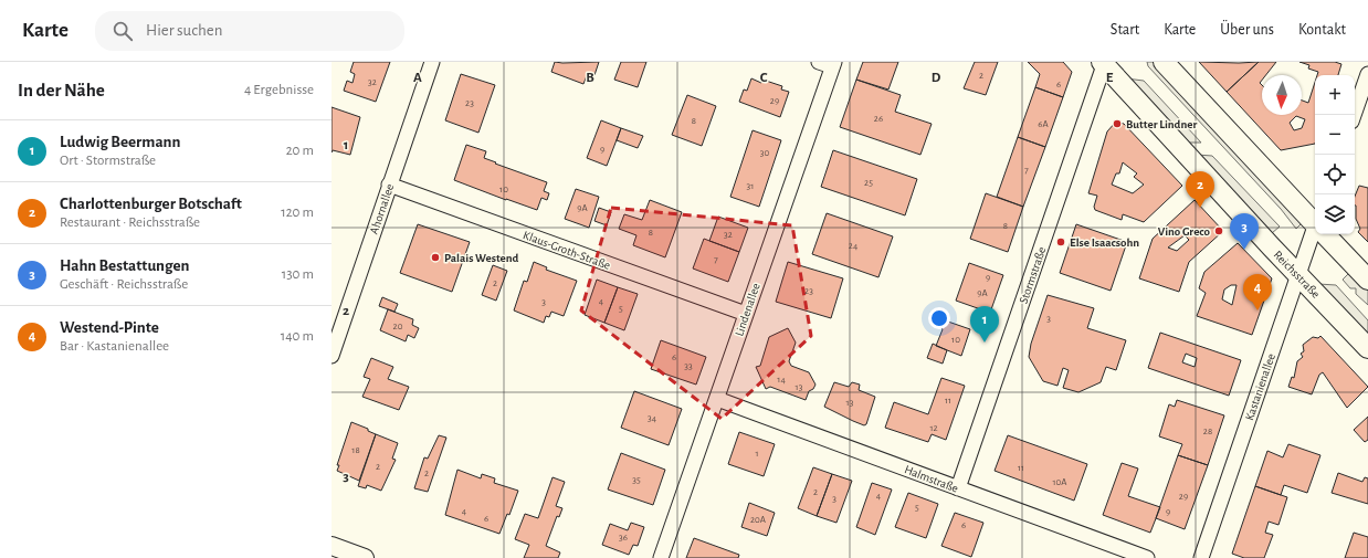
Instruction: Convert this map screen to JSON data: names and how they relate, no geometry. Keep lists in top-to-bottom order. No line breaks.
{"streets":{"main road":["Reichsstraße"],"street":["Ahornallee","Klaus-Groth-Straße","Stormstraße","Lindenallee","Kastanienallee","Halmstraße"]},"crossings":[["Ahornallee","Klaus-Groth-Straße"],["Klaus-Groth-Straße","Lindenallee"],["Reichsstraße","Stormstraße"],["Reichsstraße","Kastanienallee"],["Stormstraße","Halmstraße"],["Lindenallee","Halmstraße"]],"places":["Butter Lindner","Vino Greco","Else Isaacsohn","Palais Westend"],"house_numbers":["2","32","6","29","23","26","8","6A","9","30","7","25","31","10","9A","8","8","32","24","7","9","2","23","9A","4","3","5","3","20","10","6","33","14","13","11","13","34","12","28","18","1","2","11","2","35","10A","2","4","29","3","5","4","9","6","20A","6","36"],"north":"bottom","page":{"header":"Karte","search":"Hier suchen","nav":["Start","Karte","Über uns","Kontakt"],"heading":["In der Nähe","4 Ergebnisse"],"map_buttons":["+","−"],"list":[{"mark":"1","name":"Ludwig Beermann","note":"Ort · Stormstraße","value":"20 m"},{"mark":"2","name":"Charlottenburger Botschaft","note":"Restaurant · Reichsstraße","value":"120 m"},{"mark":"3","name":"Hahn Bestattungen","note":"Geschäft · Reichsstraße","value":"130 m"},{"mark":"4","name":"Westend-Pinte","note":"Bar · Kastanienallee","value":"140 m"}],"pins":["2","3","4","1"]},"grid":{"columns":["A","B","C","D","E"],"rows":["1","2","3"]}}
